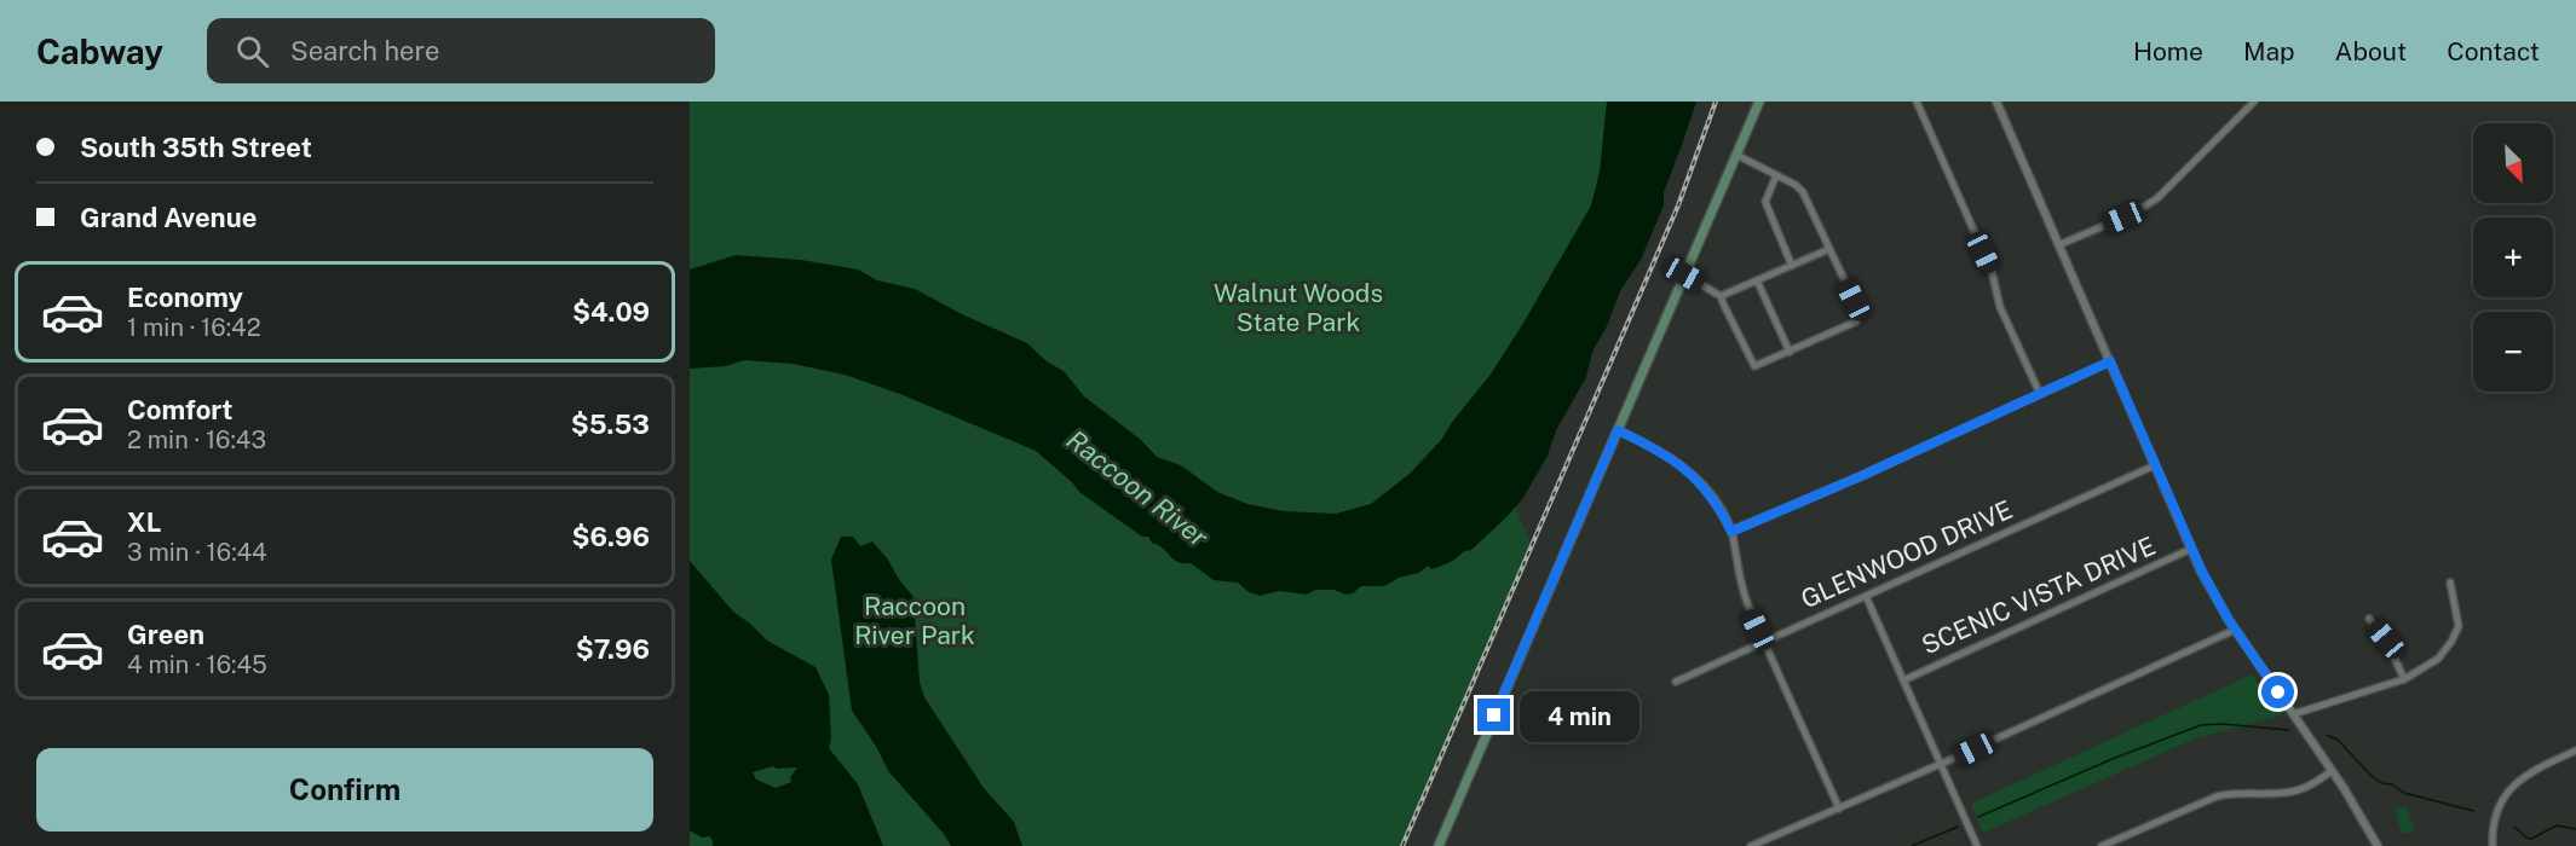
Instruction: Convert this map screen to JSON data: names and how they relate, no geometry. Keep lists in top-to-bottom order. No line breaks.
{"streets":{"street":["GLENWOOD DRIVE","SCENIC VISTA DRIVE"]},"water":["Raccoon River"],"parks":["Walnut Woods State Park","Raccoon River Park"],"north":"bottom right","page":{"header":"Cabway","search":"Search here","nav":["Home","Map","About","Contact"],"banner":["South 35th Street","Grand Avenue"],"map_buttons":["+","−"],"list":[{"name":"Economy","note":"1 min · 16:42","value":"$4.09"},{"name":"Comfort","note":"2 min · 16:43","value":"$5.53"},{"name":"XL","note":"3 min · 16:44","value":"$6.96"},{"name":"Green","note":"4 min · 16:45","value":"$7.96"}],"bubble":"4 min","buttons":"Confirm"}}
